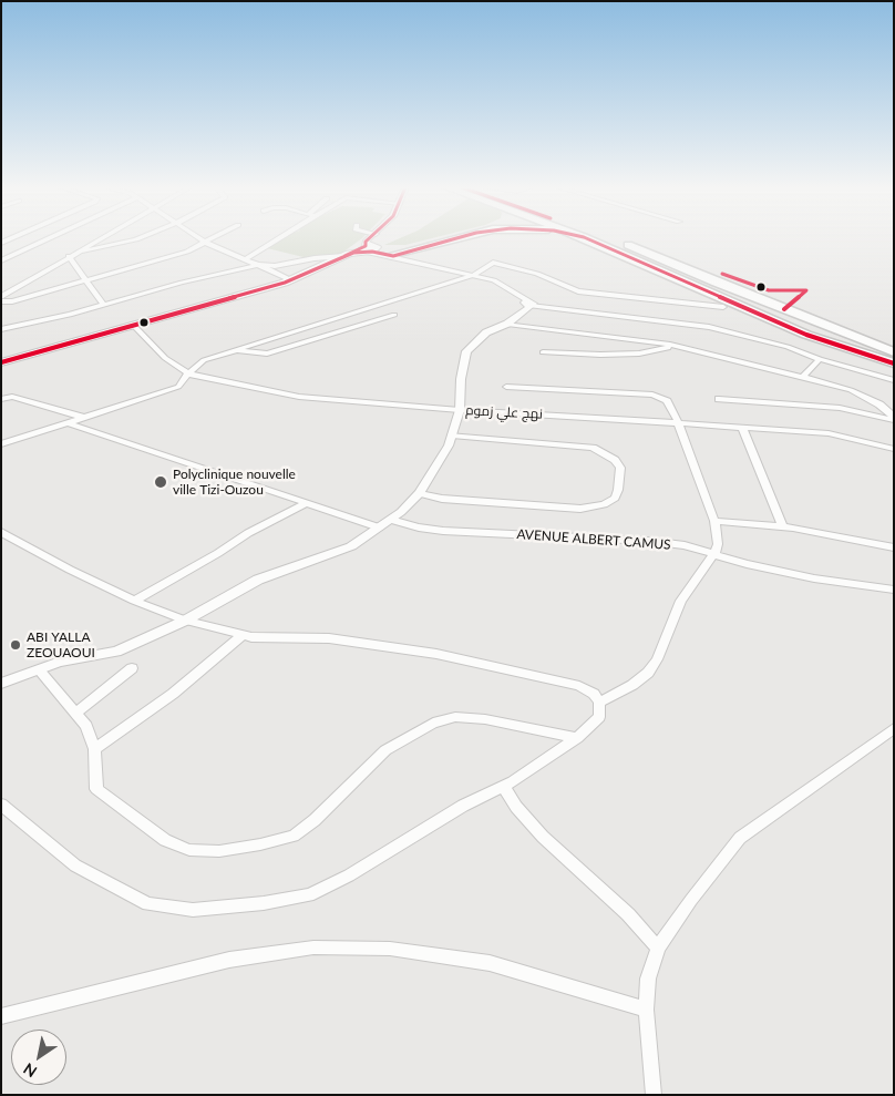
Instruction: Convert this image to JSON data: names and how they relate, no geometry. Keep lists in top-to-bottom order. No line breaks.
{"streets":{"street":["نهج علي زموم","AVENUE ALBERT CAMUS"]},"places":["Polyclinique nouvelle ville Tizi-Ouzou","ABI YALLA ZEOUAOUI"],"north":"bottom left"}
